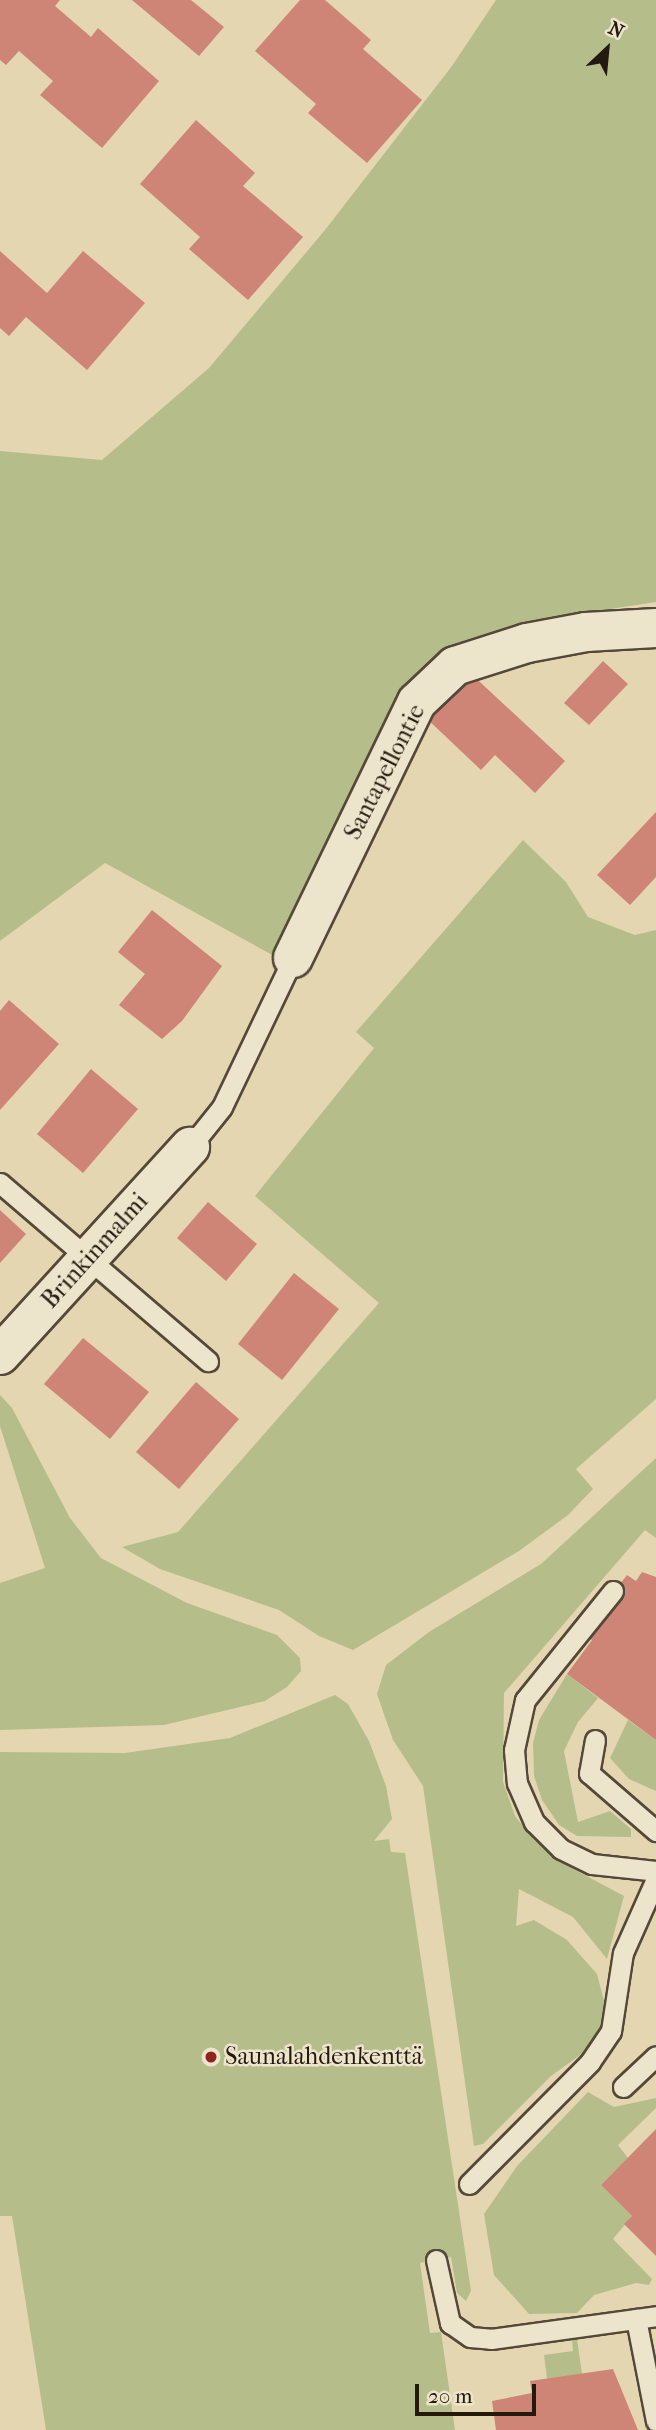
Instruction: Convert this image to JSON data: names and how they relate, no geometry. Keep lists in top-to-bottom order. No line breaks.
{"streets":{"street":["Santapellontie","Brinkinmalmi"]},"places":["Saunalahdenkenttä"],"scale_bar":"20 m","north":"top right"}
